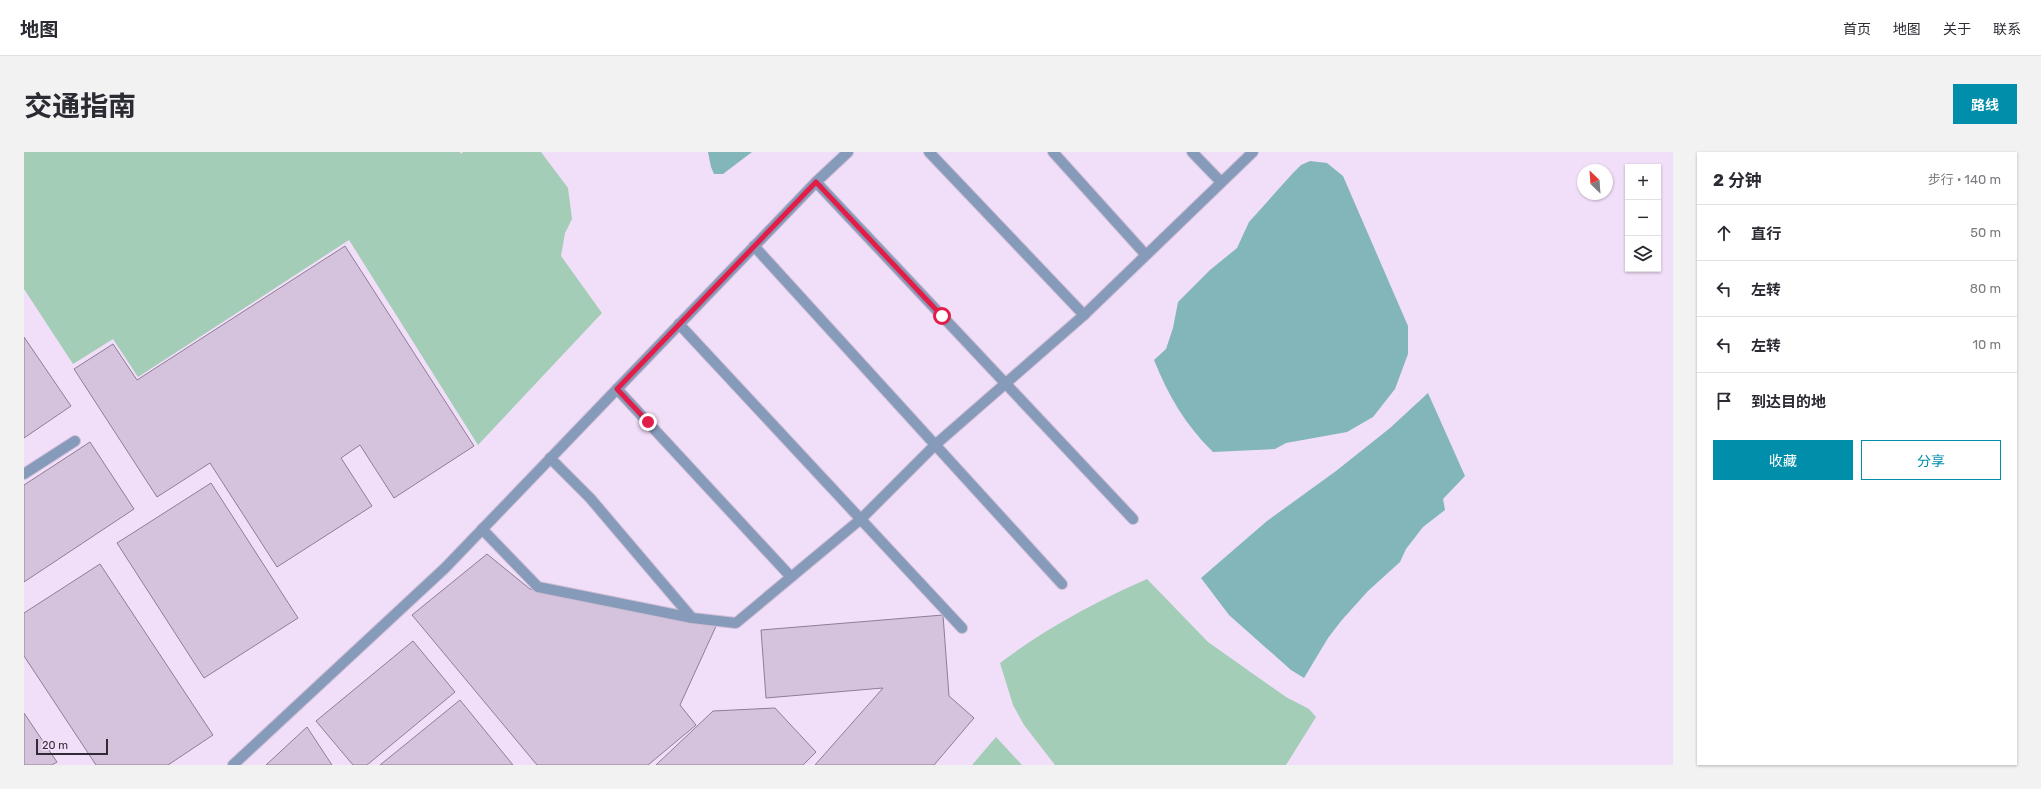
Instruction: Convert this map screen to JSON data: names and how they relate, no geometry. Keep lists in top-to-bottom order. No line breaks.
{"scale_bar":"20 m","north":"top left","page":{"header":"地图","nav":["首页","地图","关于","联系"],"title":"交通指南","buttons":["路线",["收藏","分享"]],"heading":["2 分钟","步行 · 140 m"],"map_buttons":["+","−"],"list":[["直行","50 m"],["左转","80 m"],["左转","10 m"],"到达目的地"],"scale":"20 m"}}
